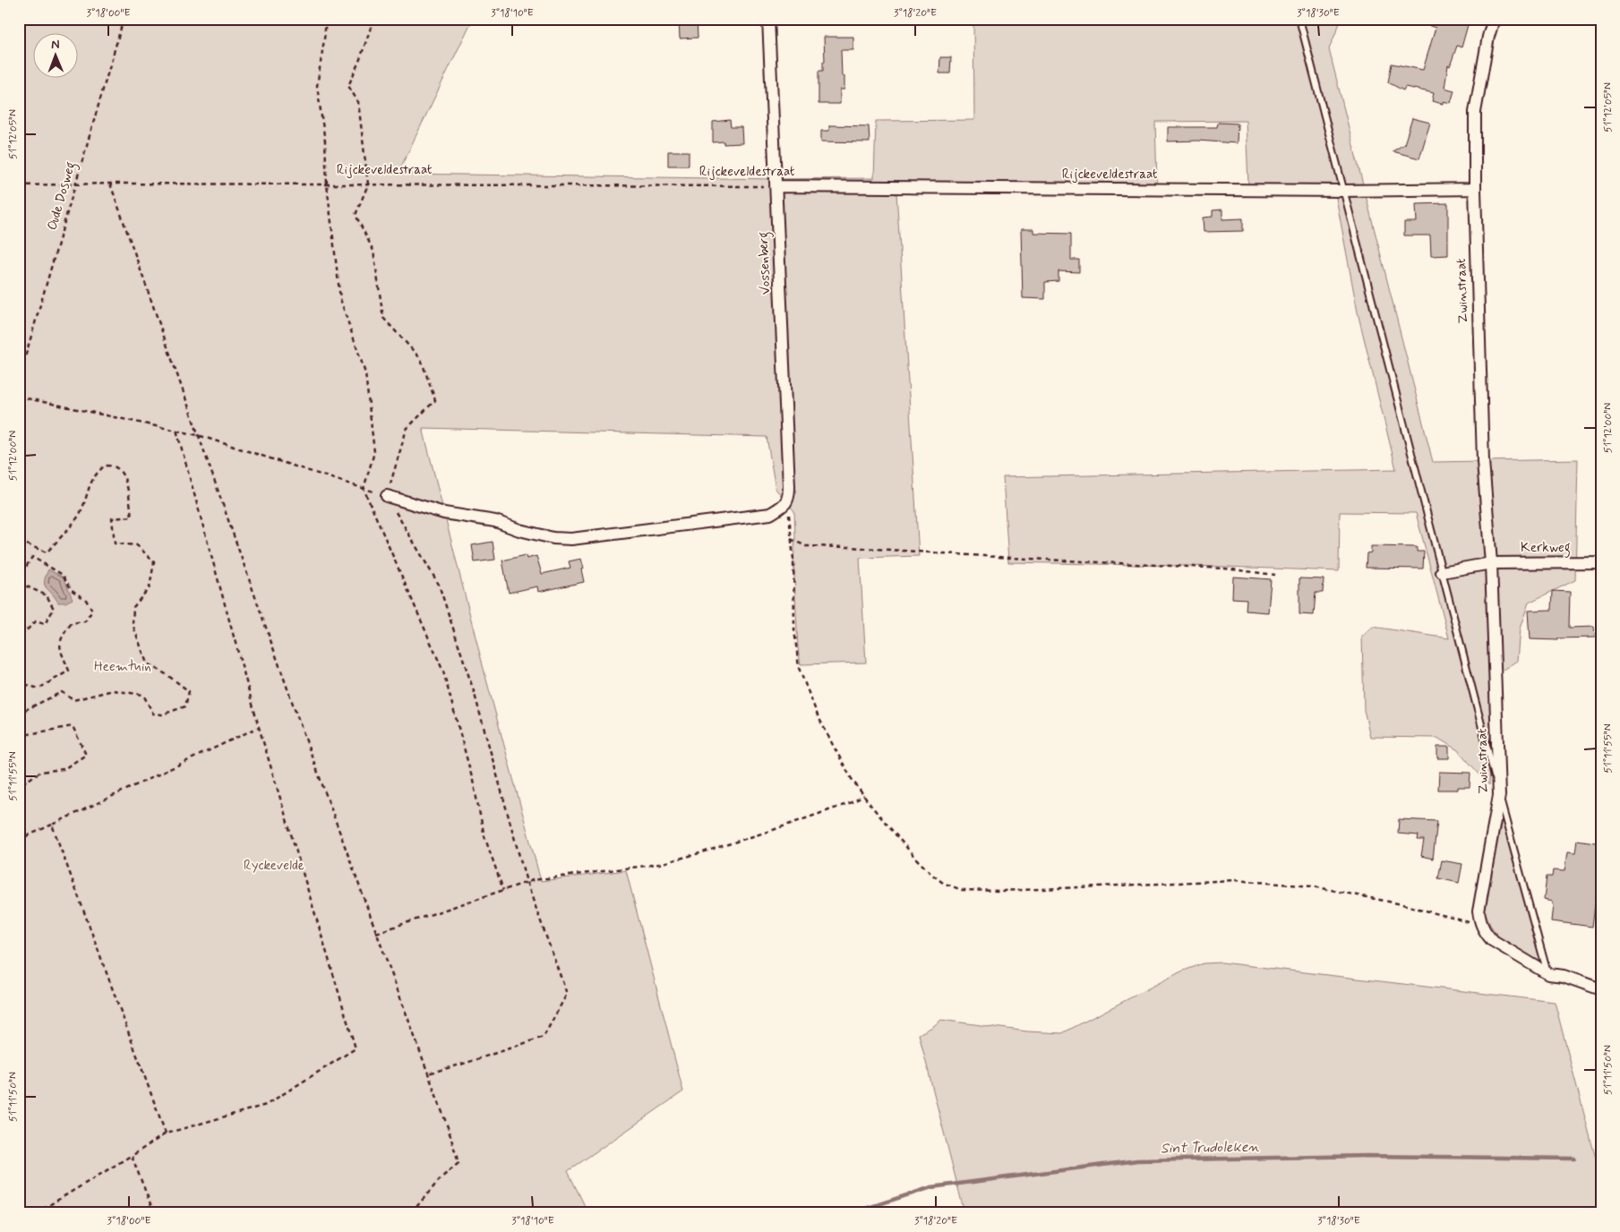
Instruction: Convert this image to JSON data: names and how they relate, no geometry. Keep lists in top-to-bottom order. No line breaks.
{"streets":{"street":["Rijckeveldestraat","Vossenberg","Zwinstraat","Kerkweg"],"path":["Oude Dosweg"]},"crossings":[["Rijckeveldestraat","Oude Dosweg"],["Rijckeveldestraat","Vossenberg"],["Rijckeveldestraat","Zwinstraat"],["Zwinstraat","Kerkweg"]],"water":["Sint Trudoleken"],"parks":["Heemtuin","Ryckevelde"],"north":"top","coordinates":["3°18'00\"E","3°18'10\"E","3°18'20\"E","3°18'30\"E","51°12'05\"N","51°12'00\"N","51°11'55\"N","51°11'50\"N"]}
